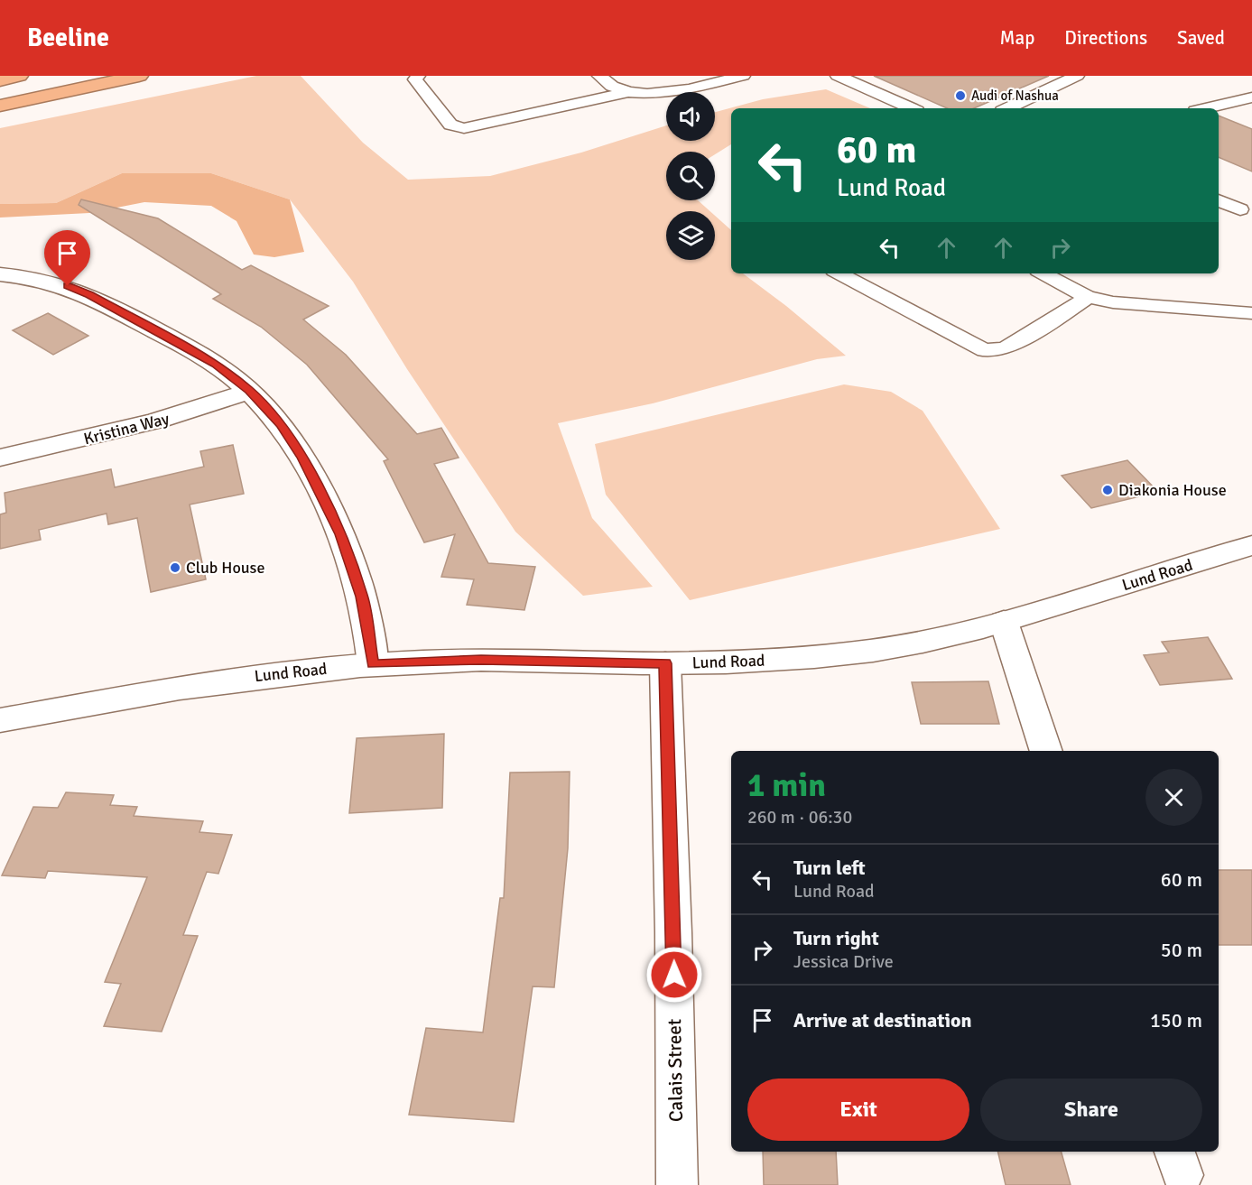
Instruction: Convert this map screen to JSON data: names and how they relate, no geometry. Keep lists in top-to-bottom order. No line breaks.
{"streets":{"street":["Kristina Way","Lund Road","Calais Street"]},"crossings":[["Lund Road","Calais Street"]],"places":["Audi of Nashua","Diakonia House","Club House"],"page":{"header":"Beeline","nav":["Map","Directions","Saved"],"turn":["60 m","Lund Road"],"heading":["1 min","260 m · 06:30"],"list":[{"name":"Turn left","note":"Lund Road","value":"60 m"},{"name":"Turn right","note":"Jessica Drive","value":"50 m"},{"name":"Arrive at destination","value":"150 m"}],"buttons":["Exit","Share"]}}
